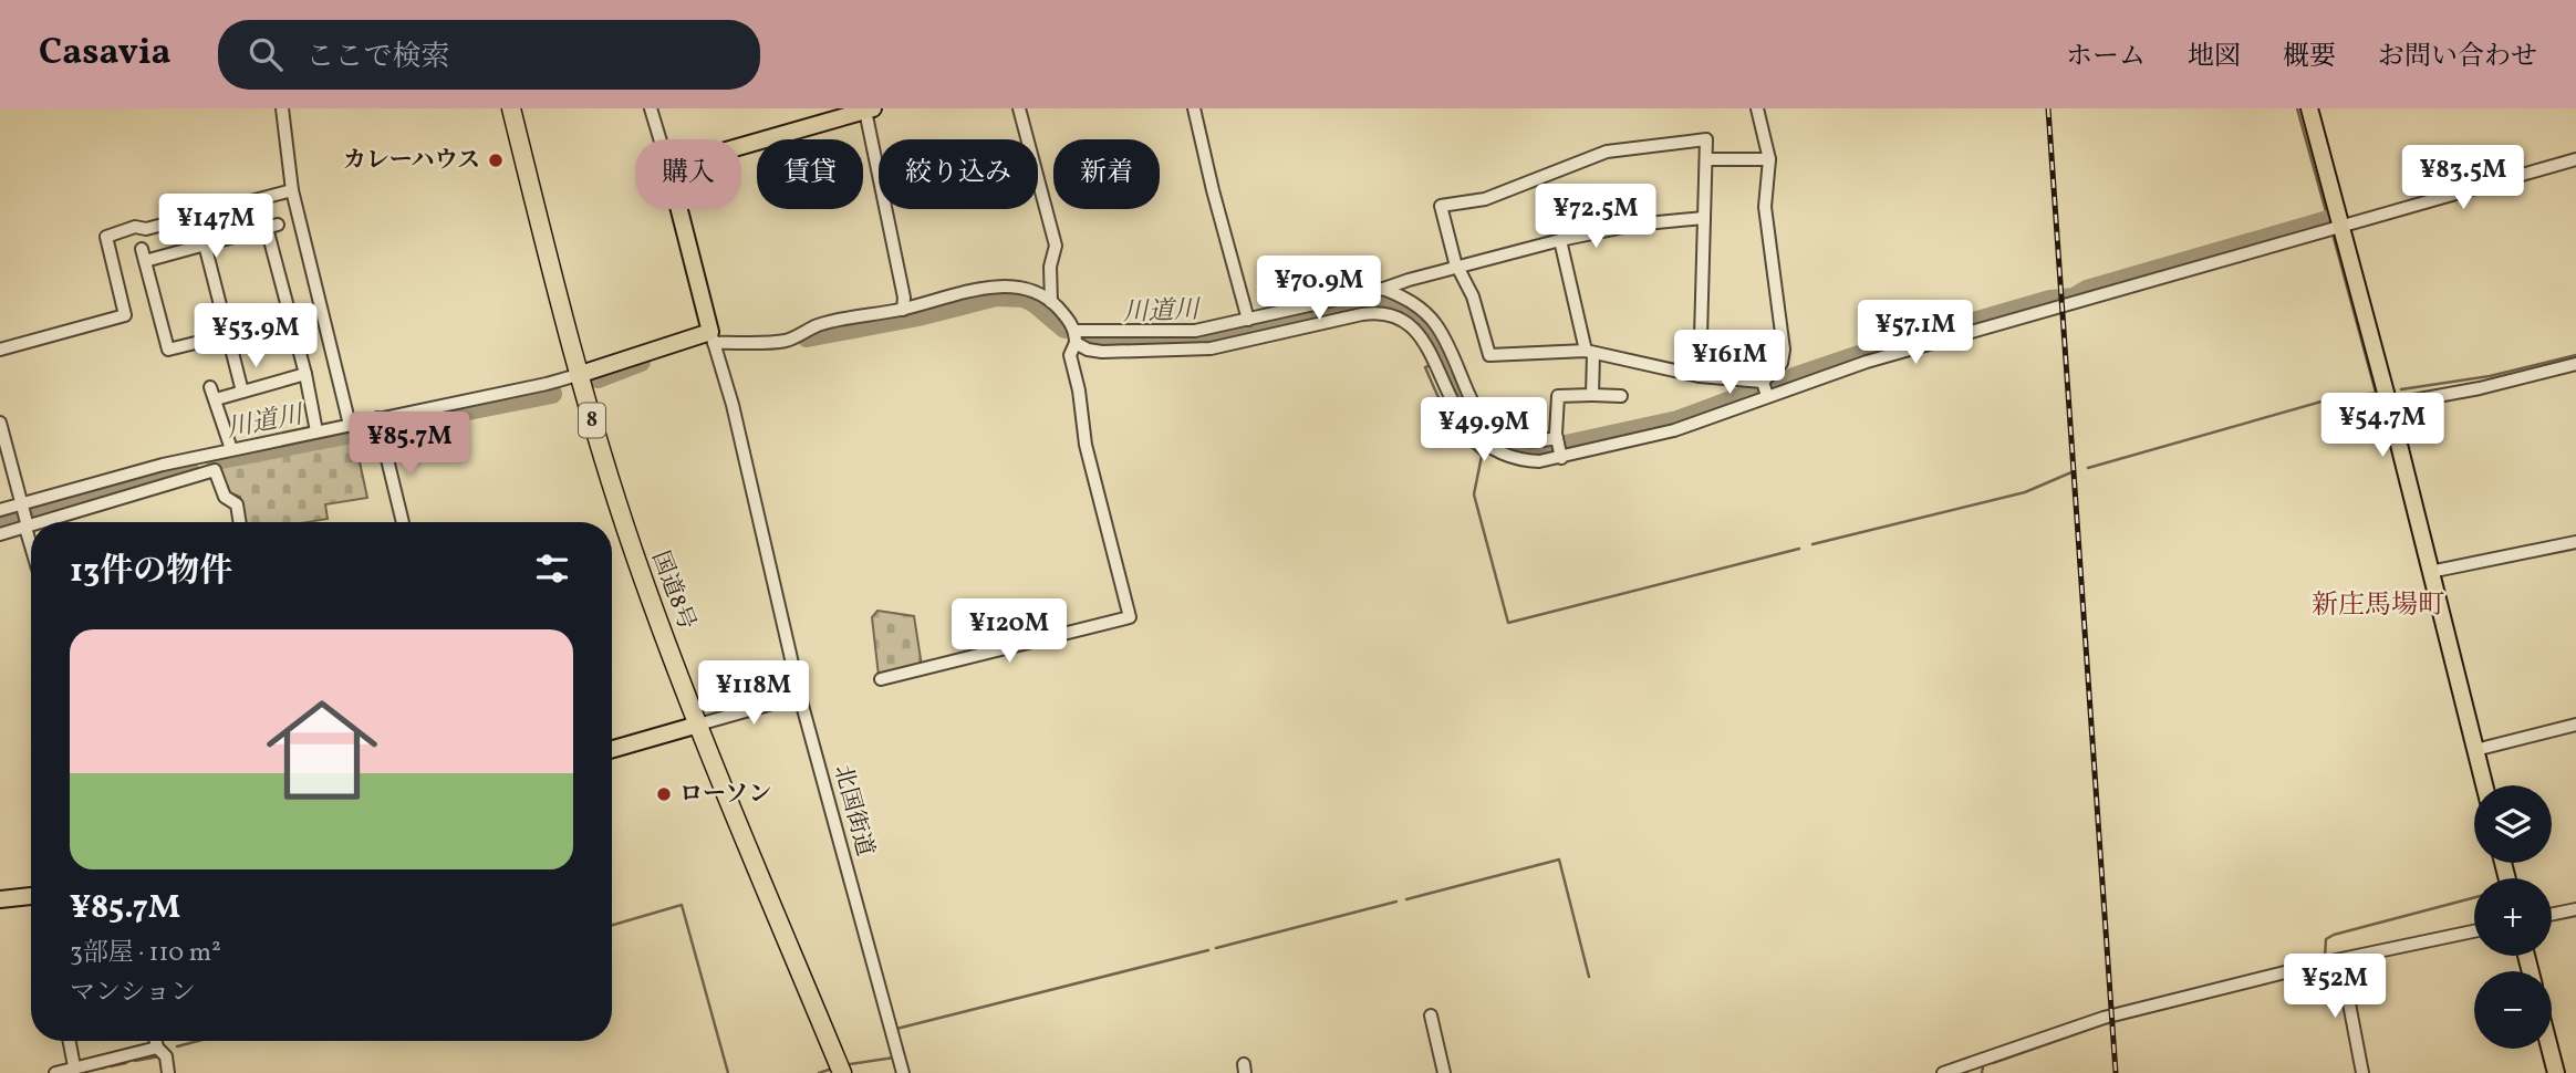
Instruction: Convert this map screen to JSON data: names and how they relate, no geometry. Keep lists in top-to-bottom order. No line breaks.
{"streets":{"highway":["8","国道8号"],"street":["北国街道"]},"districts":["新庄馬場町"],"water":["川道川"],"places":["カレーハウス","ローソン"],"page":{"header":"Casavia","search":"ここで検索","nav":["ホーム","地図","概要","お問い合わせ"],"chip":["購入","賃貸","絞り込み","新着"],"price":["¥83.5M","¥72.5M","¥147M","¥70.9M","¥57.1M","¥53.9M","¥161M","¥54.7M","¥49.9M","¥85.7M","¥120M","¥118M","¥52M"],"heading":"13件の物件","list":[{"name":"¥85.7M","note":"3部屋 · 110 m² · マンション"}],"map_buttons":["+","−"]}}
